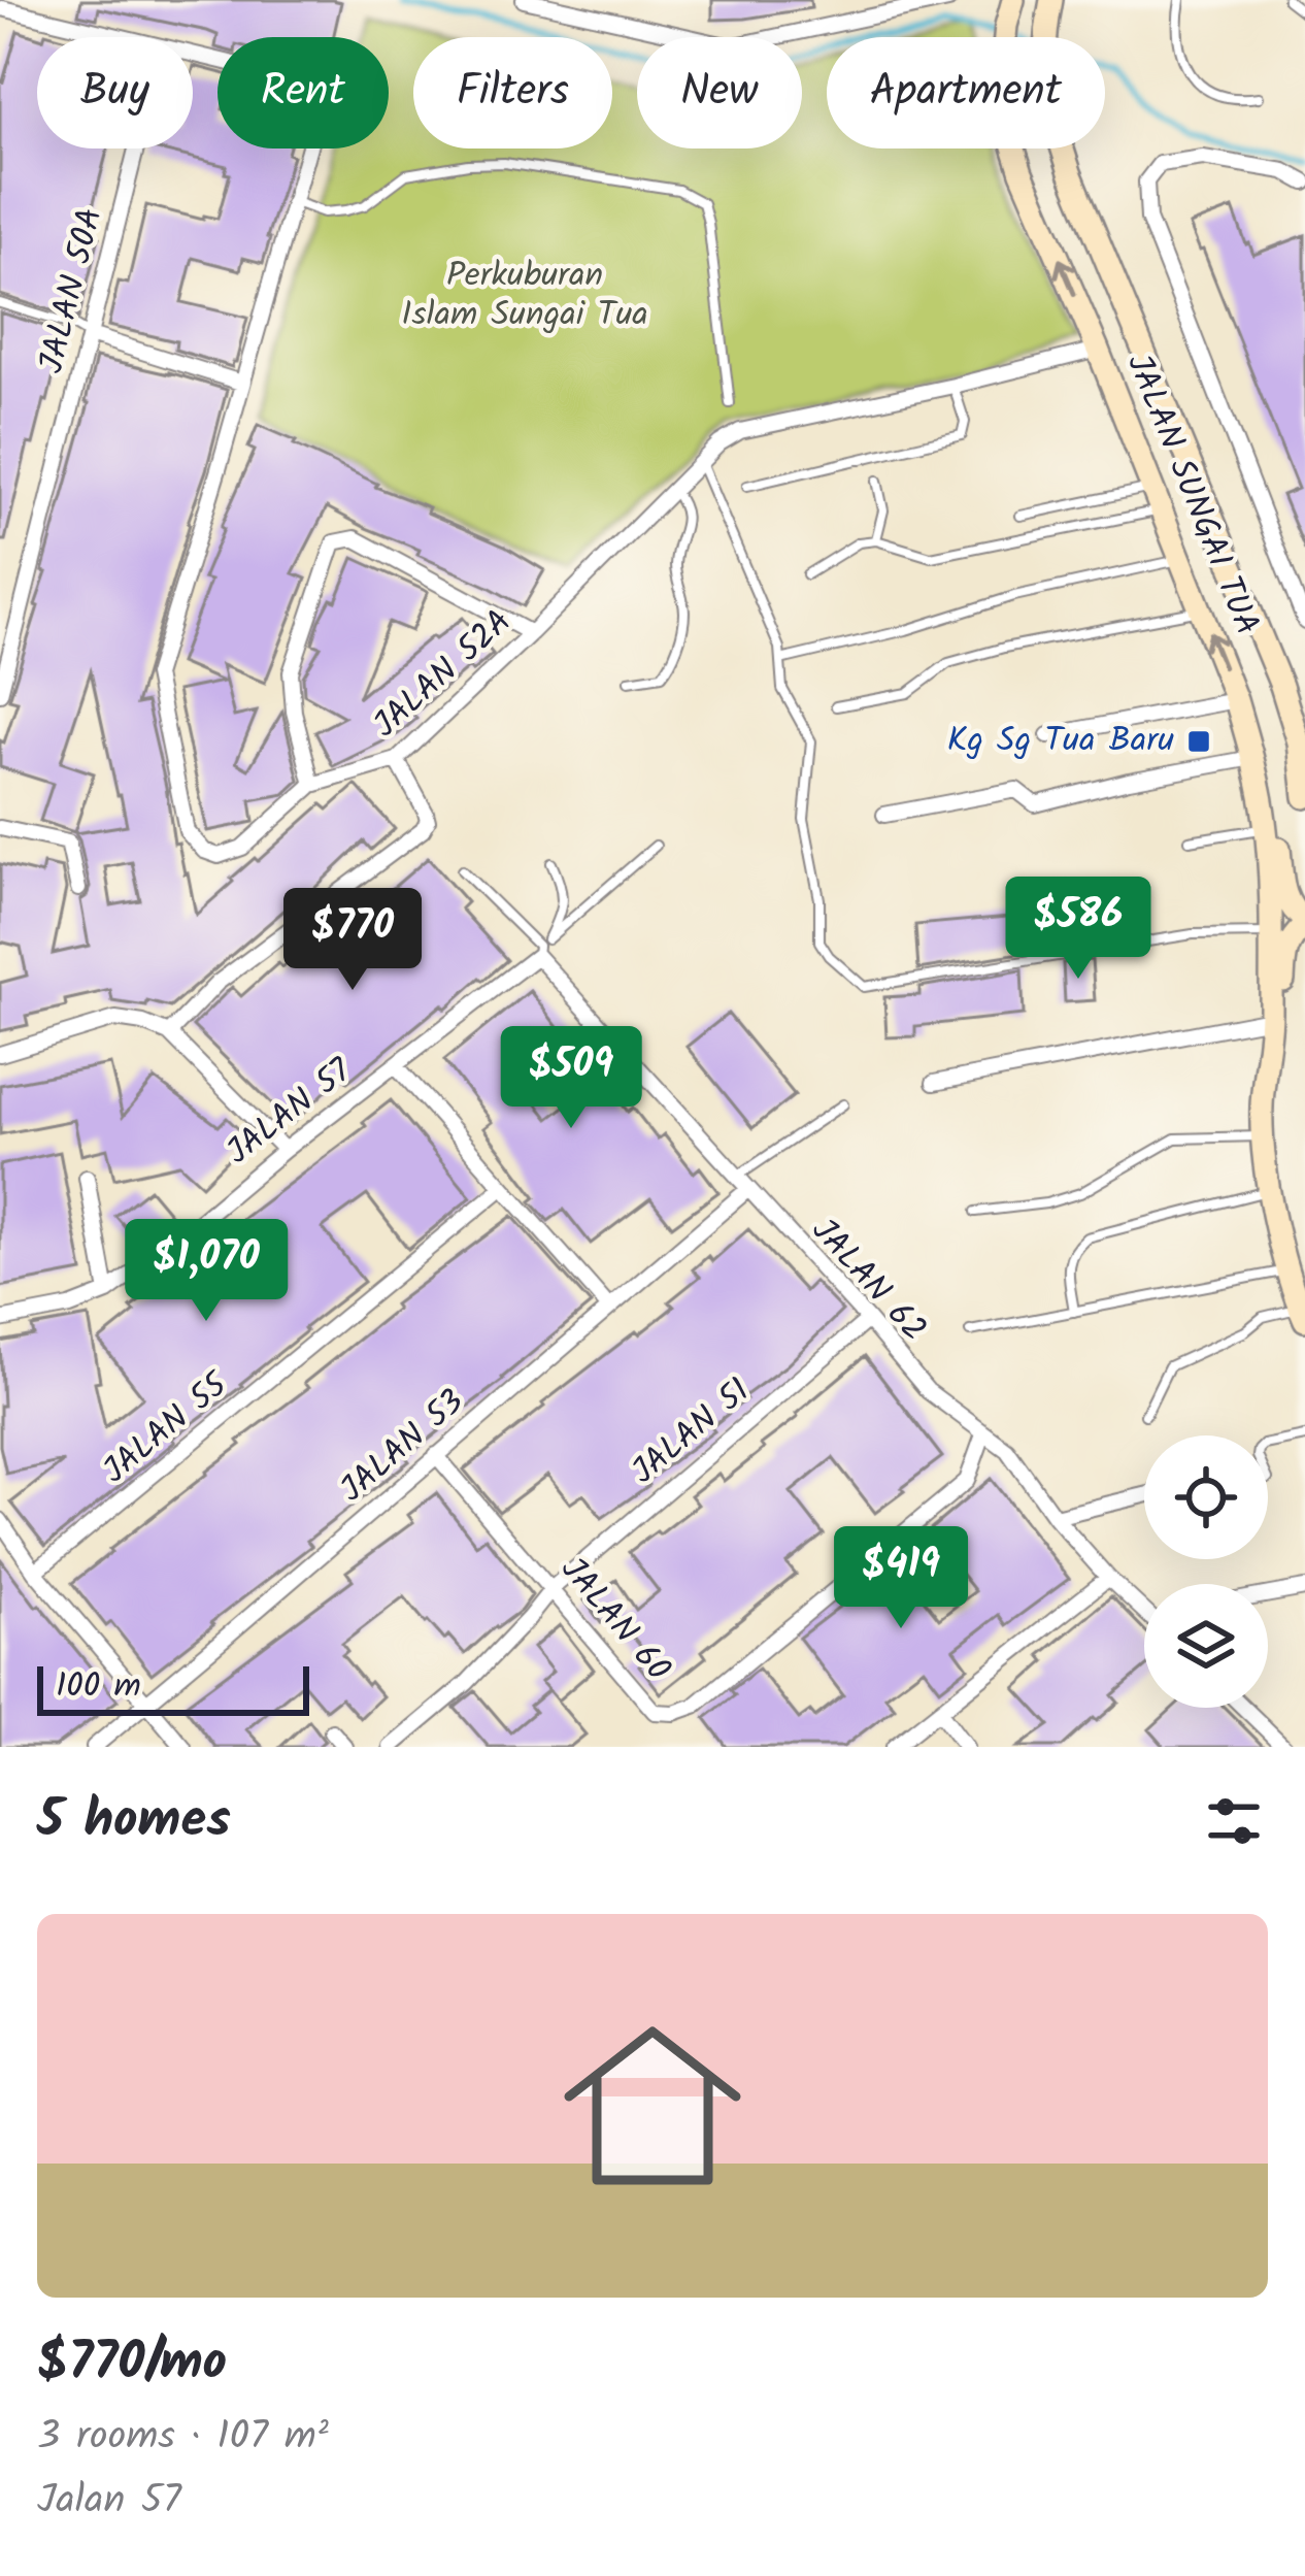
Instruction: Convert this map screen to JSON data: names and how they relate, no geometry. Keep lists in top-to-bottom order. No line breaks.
{"streets":{"main road":["JALAN SUNGAI TUA"],"street":["JALAN 50A","JALAN 52A","JALAN 57","JALAN 62","JALAN 55","JALAN 51","JALAN 53","JALAN 60"]},"crossings":[["JALAN SUNGAI TUA","JALAN 52A"],["JALAN 57","JALAN 62"],["JALAN 62","JALAN 51"],["JALAN 62","JALAN 53"],["JALAN 62","JALAN 60"],["JALAN 51","JALAN 60"],["JALAN 53","JALAN 60"]],"parks":["Perkuburan Islam Sungai Tua"],"places":{"transit":["Kg Sg Tua Baru"]},"scale_bar":"100 m","page":{"chip":["Buy","Rent","Filters","New","Apartment"],"price":["$586","$770","$509","$1,070","$419"],"scale":"100 m","heading":"5 homes","list":[{"name":"$770/mo","note":"3 rooms · 107 m² · Jalan 57"}]}}
